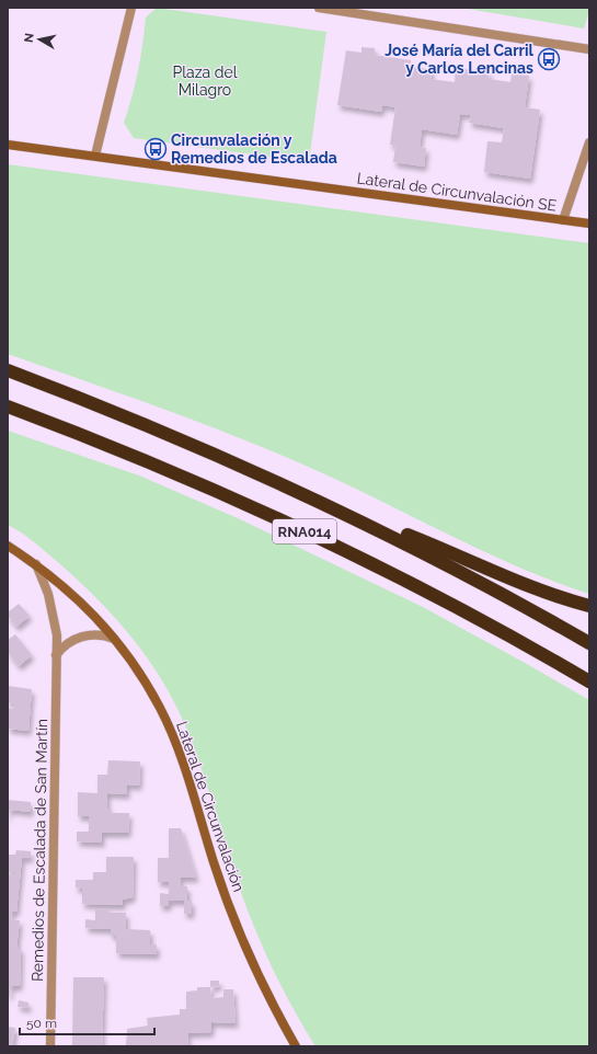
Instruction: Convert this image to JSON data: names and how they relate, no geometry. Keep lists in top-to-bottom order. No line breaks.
{"streets":{"highway":["RNA014"],"street":["Lateral de Circunvalación SE","Lateral de Circunvalación","Remedios de Escalada de San Martín"]},"crossings":[["Lateral de Circunvalación","Remedios de Escalada de San Martín"]],"parks":["Plaza del Milagro"],"places":{"bus stop":["José María del Carril y Carlos Lencinas","Circunvalación y Remedios de Escalada"]},"scale_bar":"50 m","north":"left"}
